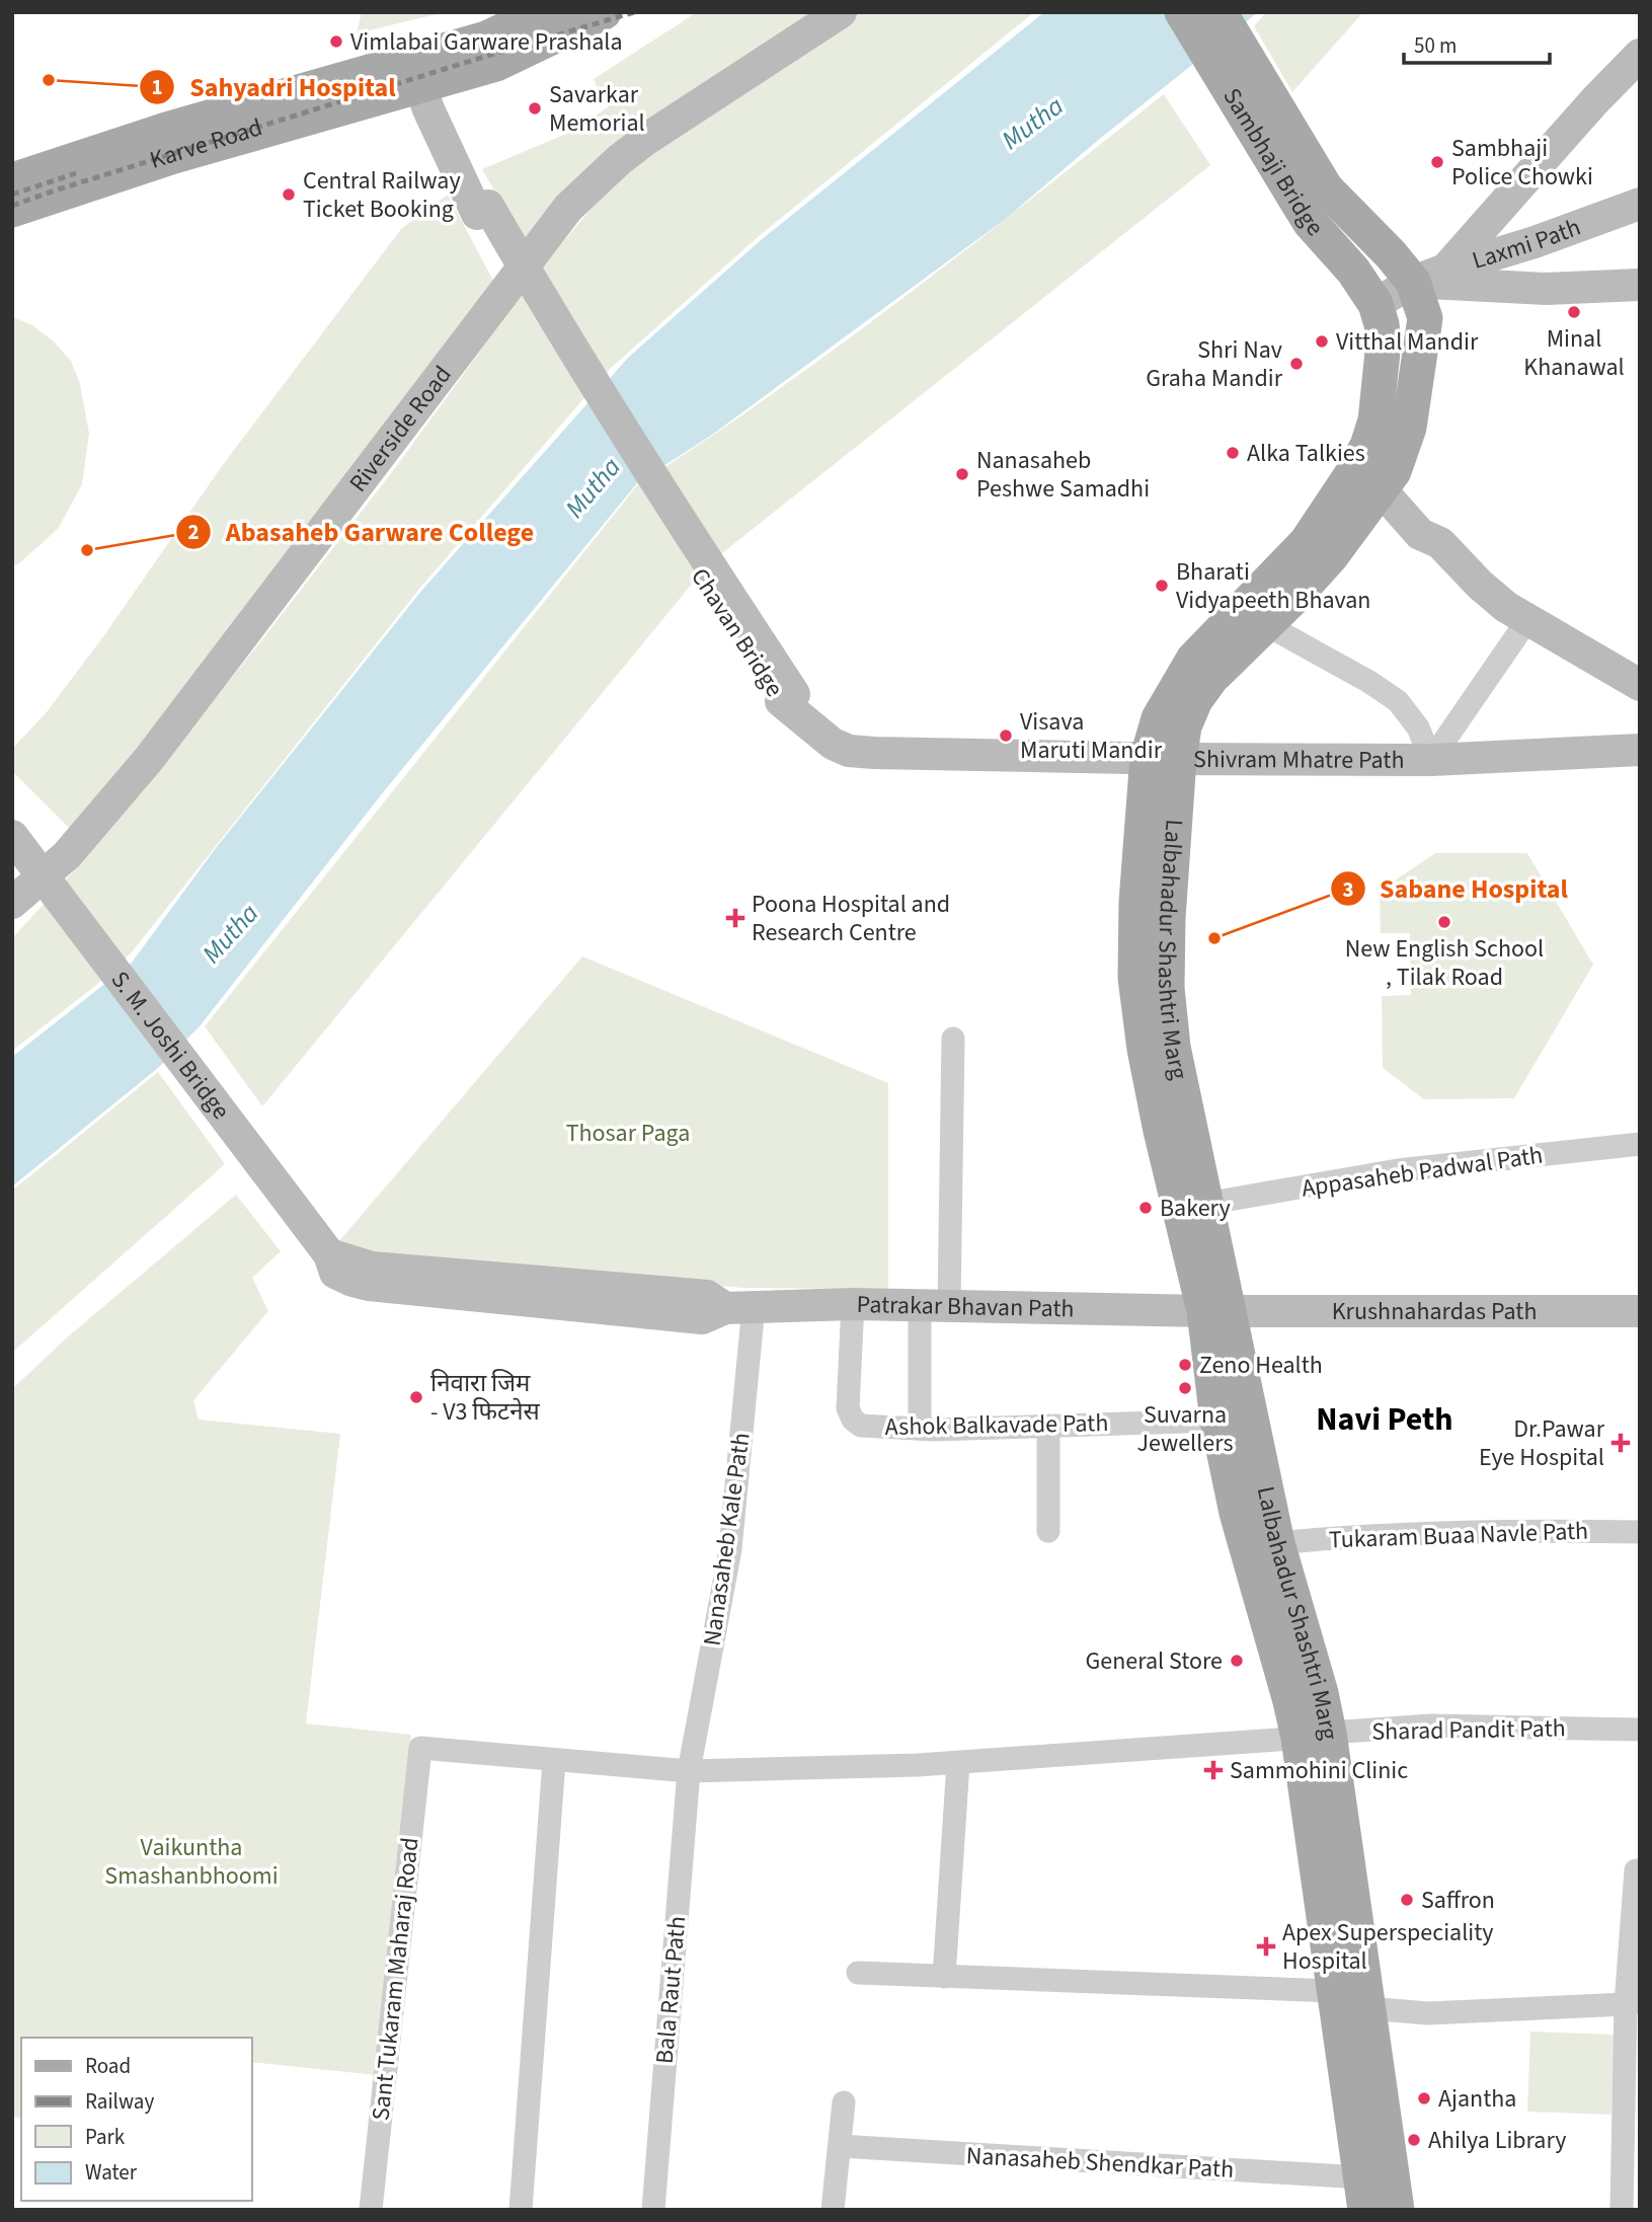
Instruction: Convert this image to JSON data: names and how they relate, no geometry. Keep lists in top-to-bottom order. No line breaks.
{"streets":{"main road":["Karve Road","Sambhaji Bridge","Lalbahadur Shashtri Marg"],"street":["Laxmi Path","Riverside Road","Chavan Bridge","Shivram Mhatre Path","S. M. Joshi Bridge","Appasaheb Padwal Path","Patrakar Bhavan Path","Krushnahardas Path","Ashok Balkavade Path","Tukaram Buaa Navle Path","Nanasaheb Kale Path","Sharad Pandit Path","Sant Tukaram Maharaj Road","Bala Raut Path","Nanasaheb Shendkar Path"]},"crossings":[["Karve Road","Chavan Bridge"],["Sambhaji Bridge","Laxmi Path"],["Sambhaji Bridge","Lalbahadur Shashtri Marg"],["Laxmi Path","Lalbahadur Shashtri Marg"],["Chavan Bridge","Shivram Mhatre Path"],["Shivram Mhatre Path","Lalbahadur Shashtri Marg"],["Lalbahadur Shashtri Marg","Appasaheb Padwal Path"],["Lalbahadur Shashtri Marg","Patrakar Bhavan Path"],["Lalbahadur Shashtri Marg","Krushnahardas Path"],["Lalbahadur Shashtri Marg","Ashok Balkavade Path"],["Lalbahadur Shashtri Marg","Tukaram Buaa Navle Path"],["Lalbahadur Shashtri Marg","Sharad Pandit Path"],["Lalbahadur Shashtri Marg","Nanasaheb Shendkar Path"],["S. M. Joshi Bridge","Patrakar Bhavan Path"],["S. M. Joshi Bridge","Nanasaheb Kale Path"],["Patrakar Bhavan Path","Krushnahardas Path"],["Patrakar Bhavan Path","Ashok Balkavade Path"],["Patrakar Bhavan Path","Nanasaheb Kale Path"],["Nanasaheb Kale Path","Sharad Pandit Path"],["Nanasaheb Kale Path","Bala Raut Path"],["Sharad Pandit Path","Sant Tukaram Maharaj Road"],["Sharad Pandit Path","Bala Raut Path"]],"districts":["Navi Peth"],"water":["Mutha"],"parks":["Thosar Paga","Vaikuntha Smashanbhoomi"],"places":{"other":["Vimlabai Garware Prashala","Sahyadri Hospital","Savarkar Memorial","Sambhaji Police Chowki","Central Railway Ticket Booking","Minal Khanawal","Vitthal Mandir","Shri Nav Graha Mandir","Alka Talkies","Nanasaheb Peshwe Samadhi","Abasaheb Garware College","Bharati Vidyapeeth Bhavan","Visava Maruti Mandir","New English School , Tilak Road","Sabane Hospital","Bakery","Zeno Health","Suvarna Jewellers","निवारा जिम - V3 फिटनेस","General Store","Saffron","Ajantha","Ahilya Library"],"health":["Poona Hospital and Research Centre","Dr.Pawar Eye Hospital","Sammohini Clinic","Apex Superspeciality Hospital"]},"legend":["Road","Railway","Park","Water"],"scale_bar":"50 m"}
